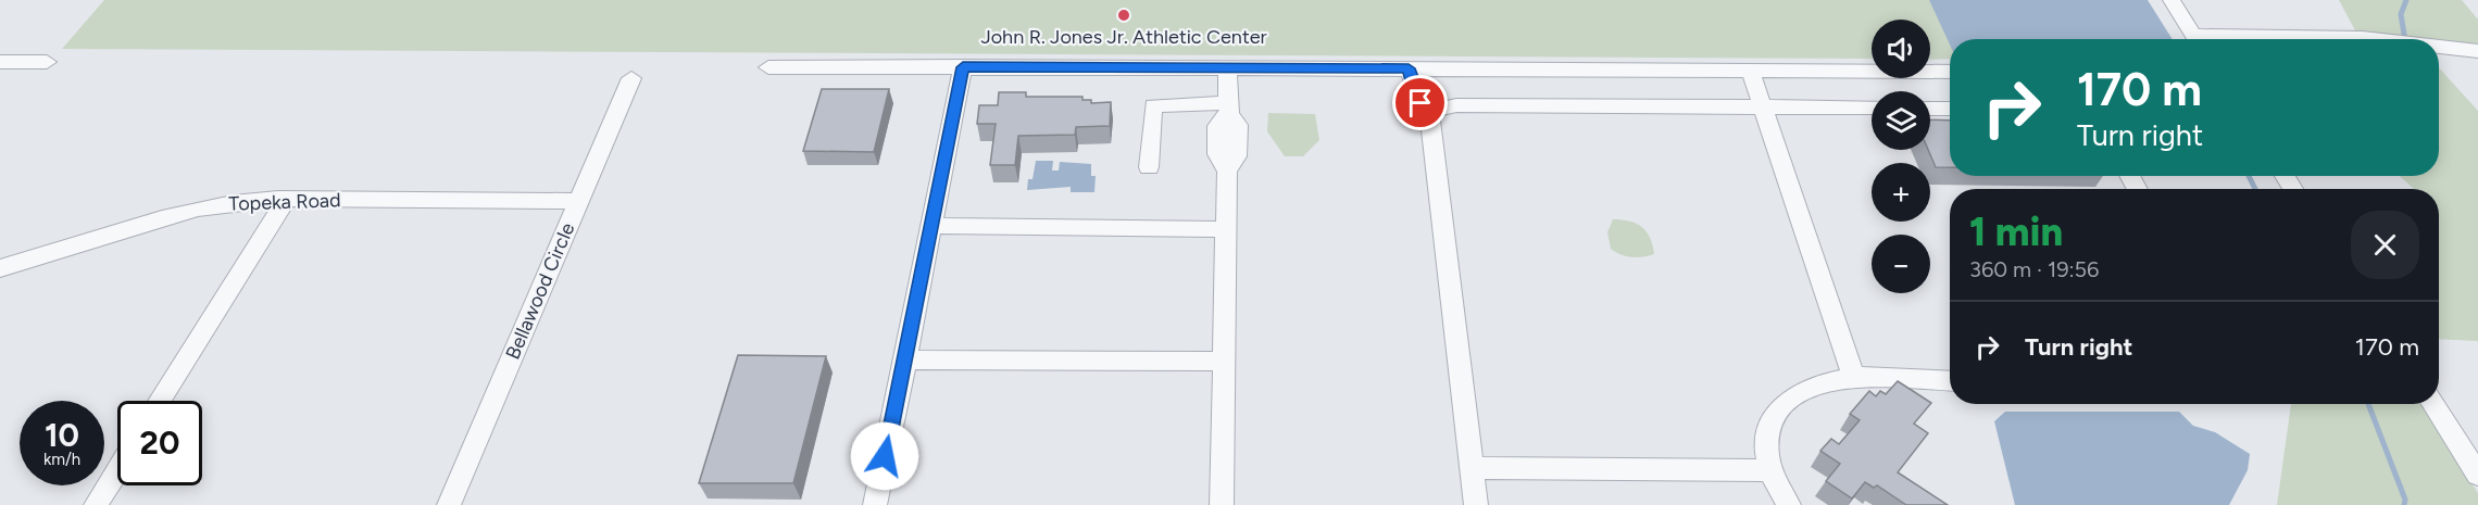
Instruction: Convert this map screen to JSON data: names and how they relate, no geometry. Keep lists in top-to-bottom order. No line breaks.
{"streets":{"street":["Topeka Road","Bellawood Circle"]},"crossings":[["Topeka Road","Bellawood Circle"]],"places":["John R. Jones Jr. Athletic Center"],"page":{"map_buttons":["+","−"],"turn":["170 m","Turn right"],"heading":["1 min","360 m · 19:56"],"list":[{"name":"Turn right","value":"170 m"}],"speed":"10 km/h","limit":"20"}}
